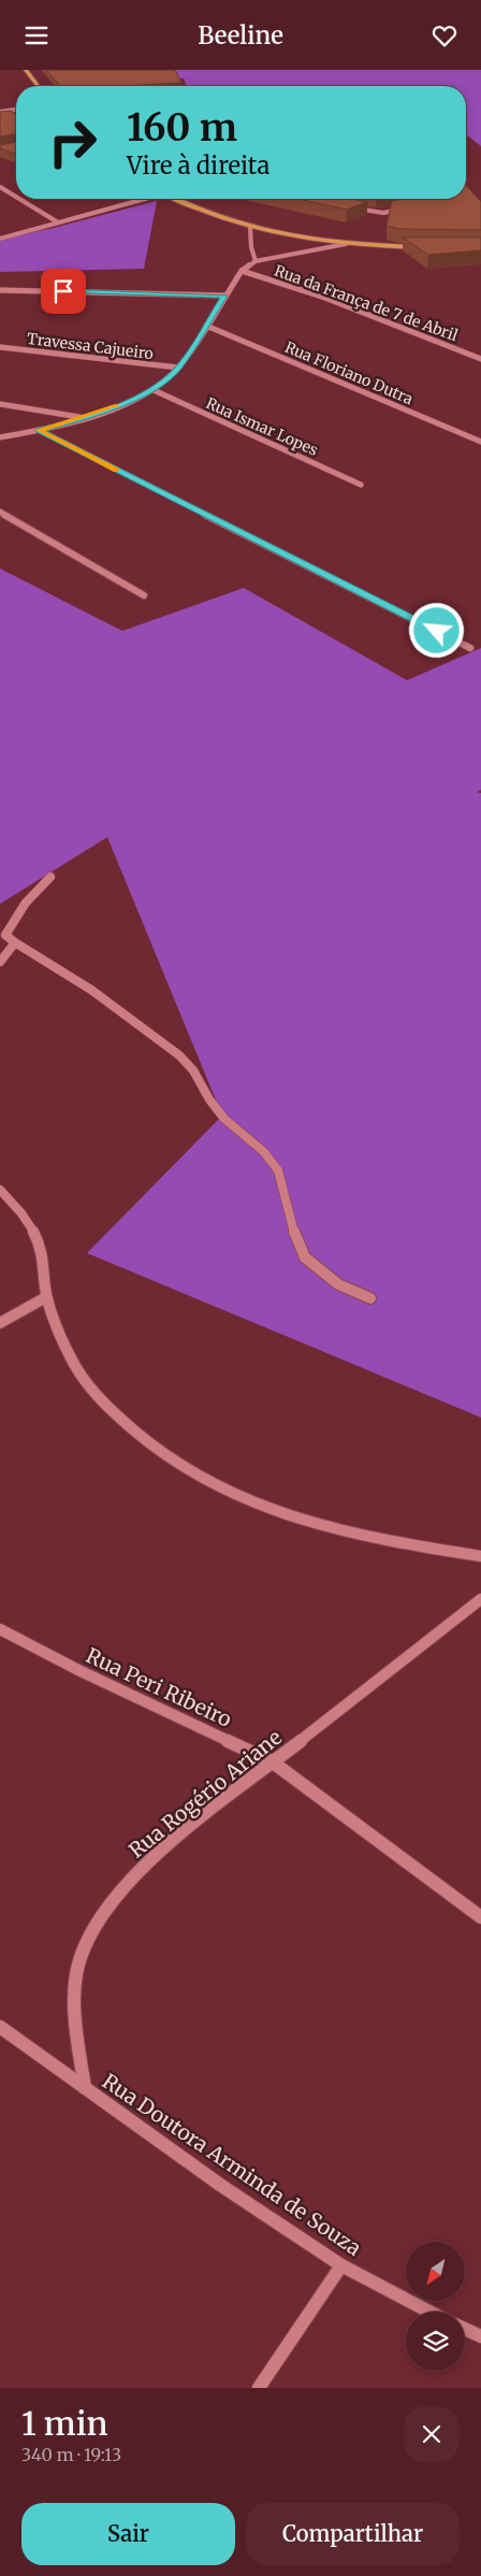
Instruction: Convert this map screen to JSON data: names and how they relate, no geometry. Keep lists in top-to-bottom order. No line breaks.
{"streets":{"street":["Rua da França de 7 de Abril","Travessa Cajueiro","Rua Floriano Dutra","Rua Ismar Lopes","Rua Peri Ribeiro","Rua Rogério Ariane","Rua Doutora Arminda de Souza"]},"crossings":[["Rua Peri Ribeiro","Rua Rogério Ariane"],["Rua Rogério Ariane","Rua Doutora Arminda de Souza"]],"north":"bottom left","page":{"header":"Beeline","turn":["160 m","Vire à direita"],"heading":["1 min","340 m · 19:13"],"buttons":["Sair","Compartilhar"]}}
